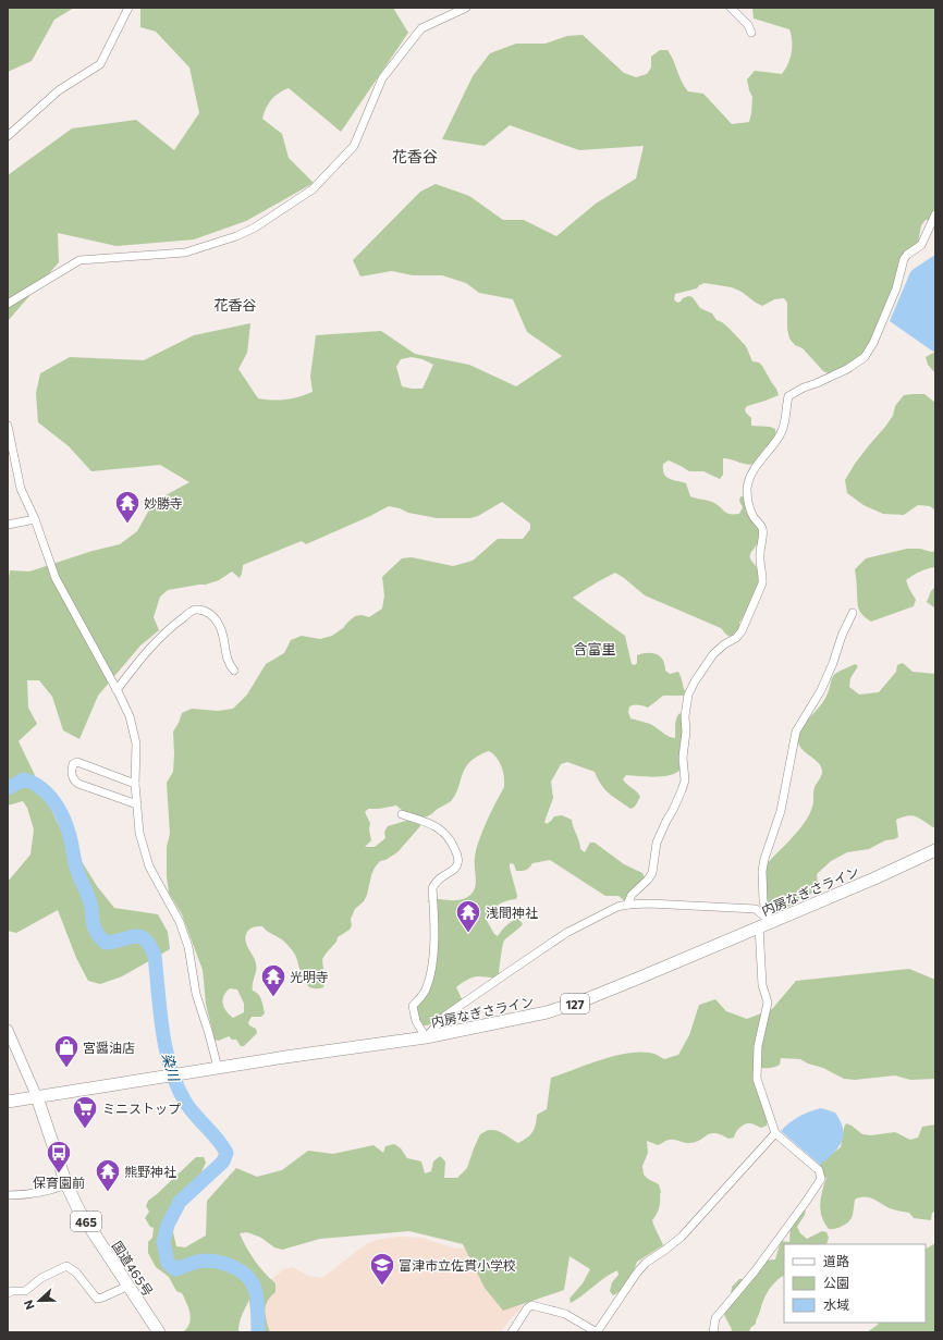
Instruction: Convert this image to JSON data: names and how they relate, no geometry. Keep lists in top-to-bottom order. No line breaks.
{"streets":{"highway":["内房なぎさライン","127","465","国道465号"]},"crossings":[["内房なぎさライン","国道465号"]],"districts":["花香谷","花香谷","含富里"],"water":["染川"],"places":{"temple":["妙勝寺","浅間神社","光明寺","熊野神社"],"shop":["宮醤油店"],"supermarket":["ミニストップ"],"bus stop":["保育園前"],"school or university":["富津市立佐貫小学校"]},"legend":["道路","公園","水域"],"north":"left"}
